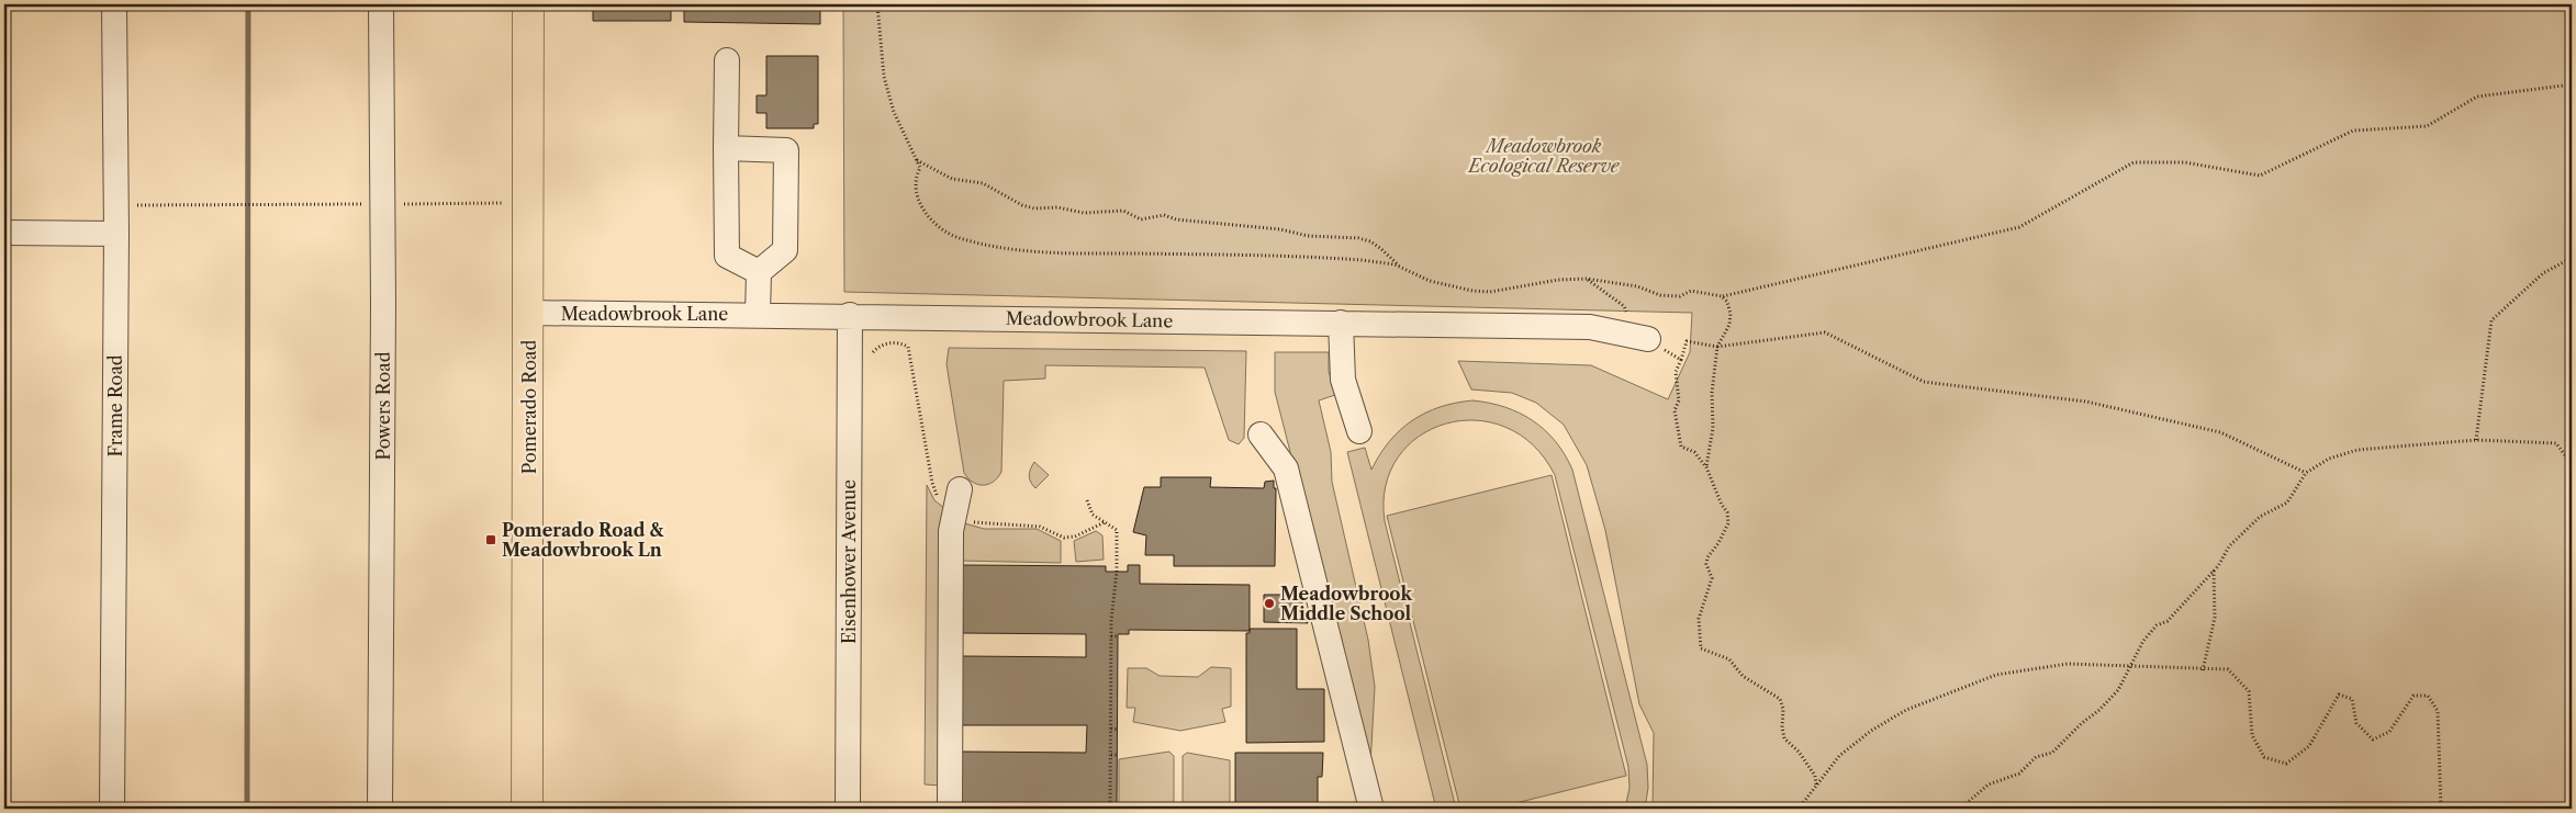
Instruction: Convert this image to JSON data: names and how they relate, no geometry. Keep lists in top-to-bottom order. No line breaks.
{"streets":{"main road":["Pomerado Road"],"street":["Meadowbrook Lane","Frame Road","Powers Road","Eisenhower Avenue"]},"crossings":[["Meadowbrook Lane","Pomerado Road"],["Meadowbrook Lane","Eisenhower Avenue"]],"parks":["Meadowbrook Ecological Reserve"],"places":{"transit":["Pomerado Road & Meadowbrook Ln"],"other":["Meadowbrook Middle School"]}}
